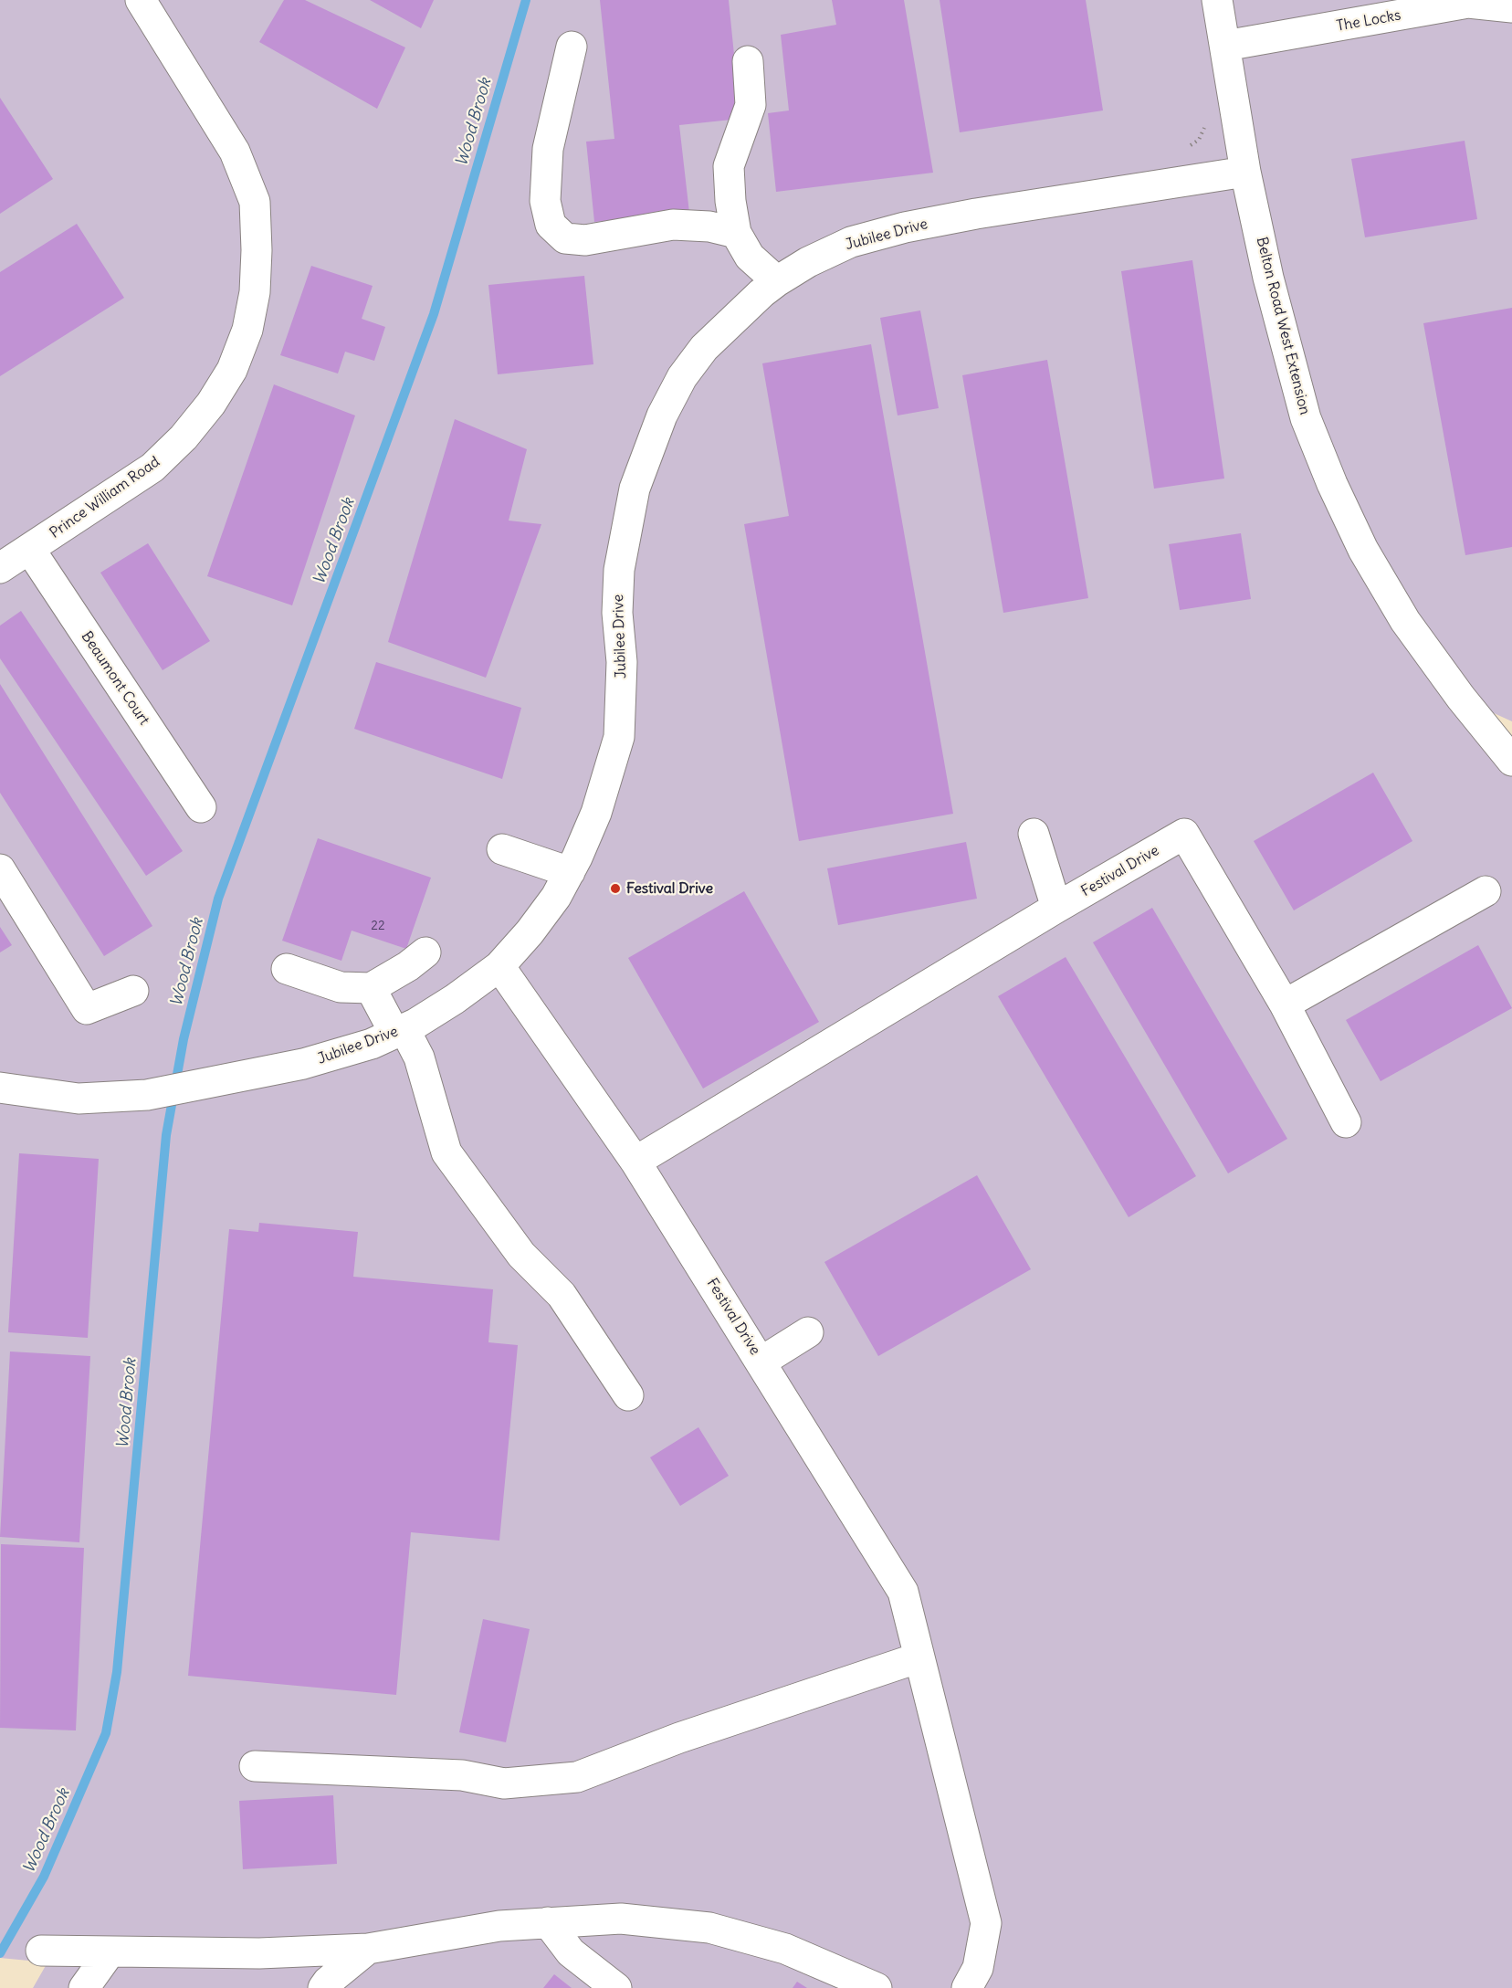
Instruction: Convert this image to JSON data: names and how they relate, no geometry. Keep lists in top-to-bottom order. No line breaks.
{"streets":{"street":["The Locks","Jubilee Drive","Belton Road West Extension","Prince William Road","Beaumont Court","Festival Drive"]},"crossings":[["The Locks","Belton Road West Extension"],["Jubilee Drive","Belton Road West Extension"],["Jubilee Drive","Festival Drive"],["Prince William Road","Beaumont Court"]],"water":["Wood Brook"],"places":["Festival Drive"],"house_numbers":["22"]}
